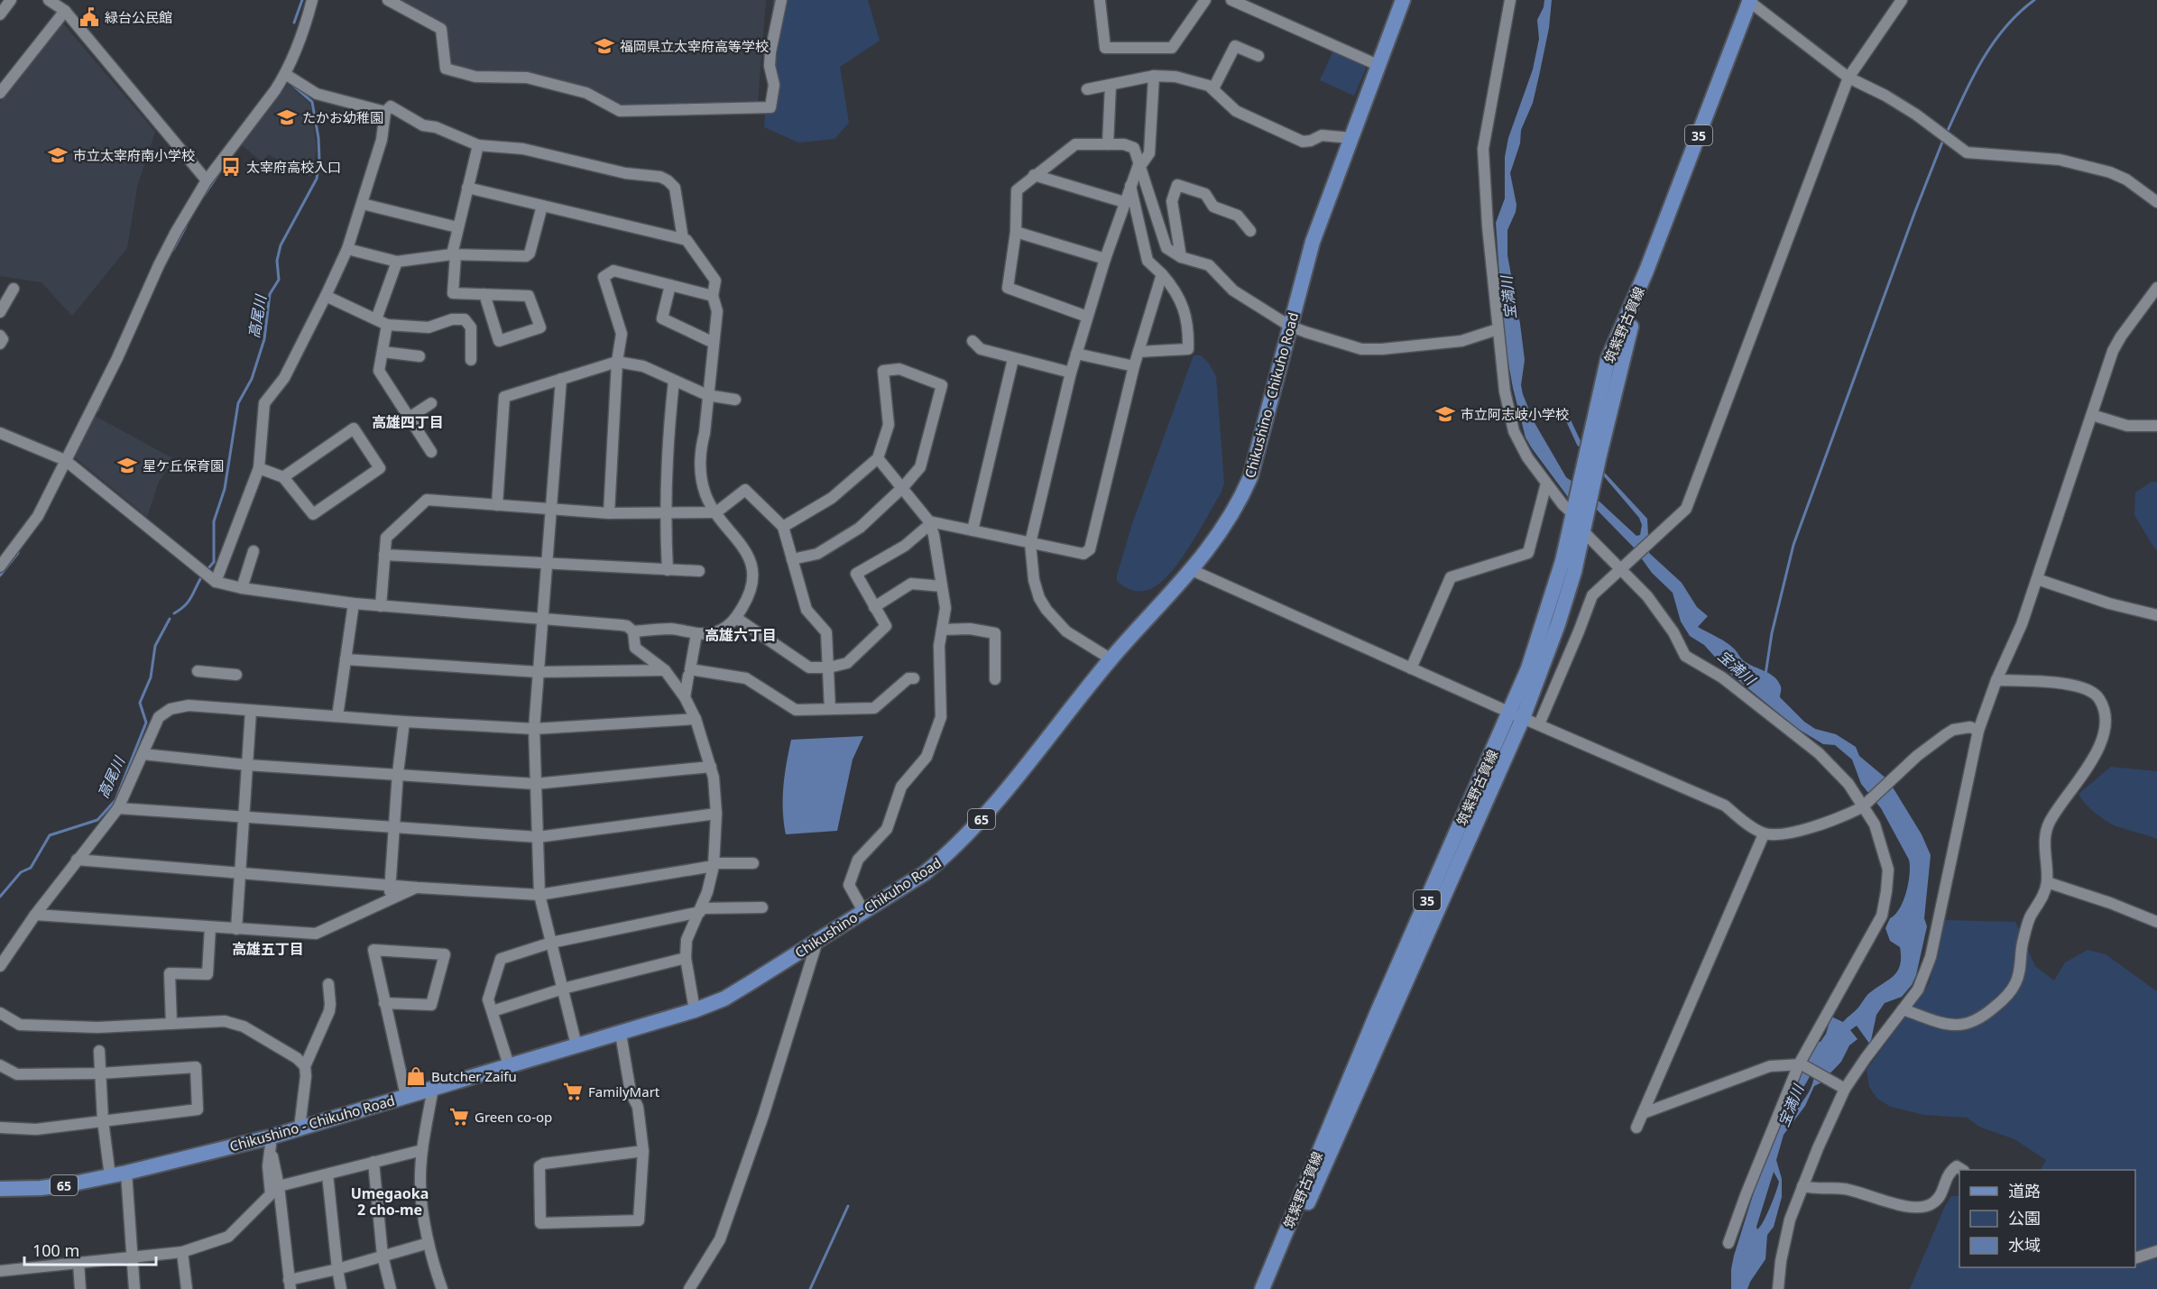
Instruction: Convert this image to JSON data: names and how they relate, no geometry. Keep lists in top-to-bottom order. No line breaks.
{"streets":{"main road":["35","筑紫野古賀線","Chikushino - Chikuho Road","65"]},"districts":["高雄四丁目","高雄六丁目","高雄五丁目","Umegaoka 2 cho-me"],"water":["宝満川","高尾川"],"places":{"public building":["緑台公民館"],"school or university":["福岡県立太宰府高等学校","たかお幼稚園","市立太宰府南小学校","市立阿志岐小学校","星ケ丘保育園"],"bus stop":["太宰府高校入口"],"shop":["Butcher Zaifu"],"supermarket":["FamilyMart","Green co-op"]},"legend":["道路","公園","水域"],"scale_bar":"100 m"}
